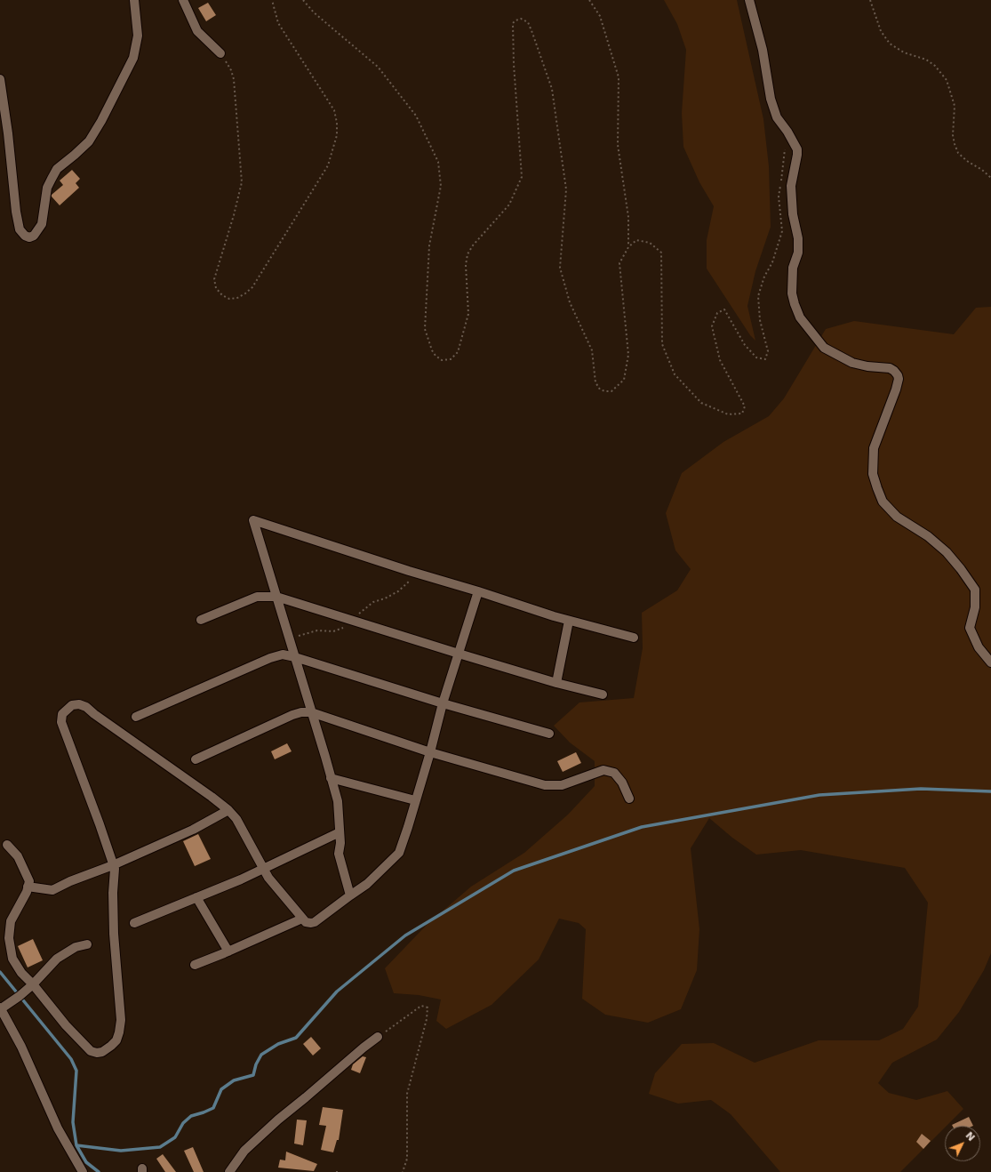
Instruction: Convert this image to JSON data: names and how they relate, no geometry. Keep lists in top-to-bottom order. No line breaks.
{"north":"top right"}
